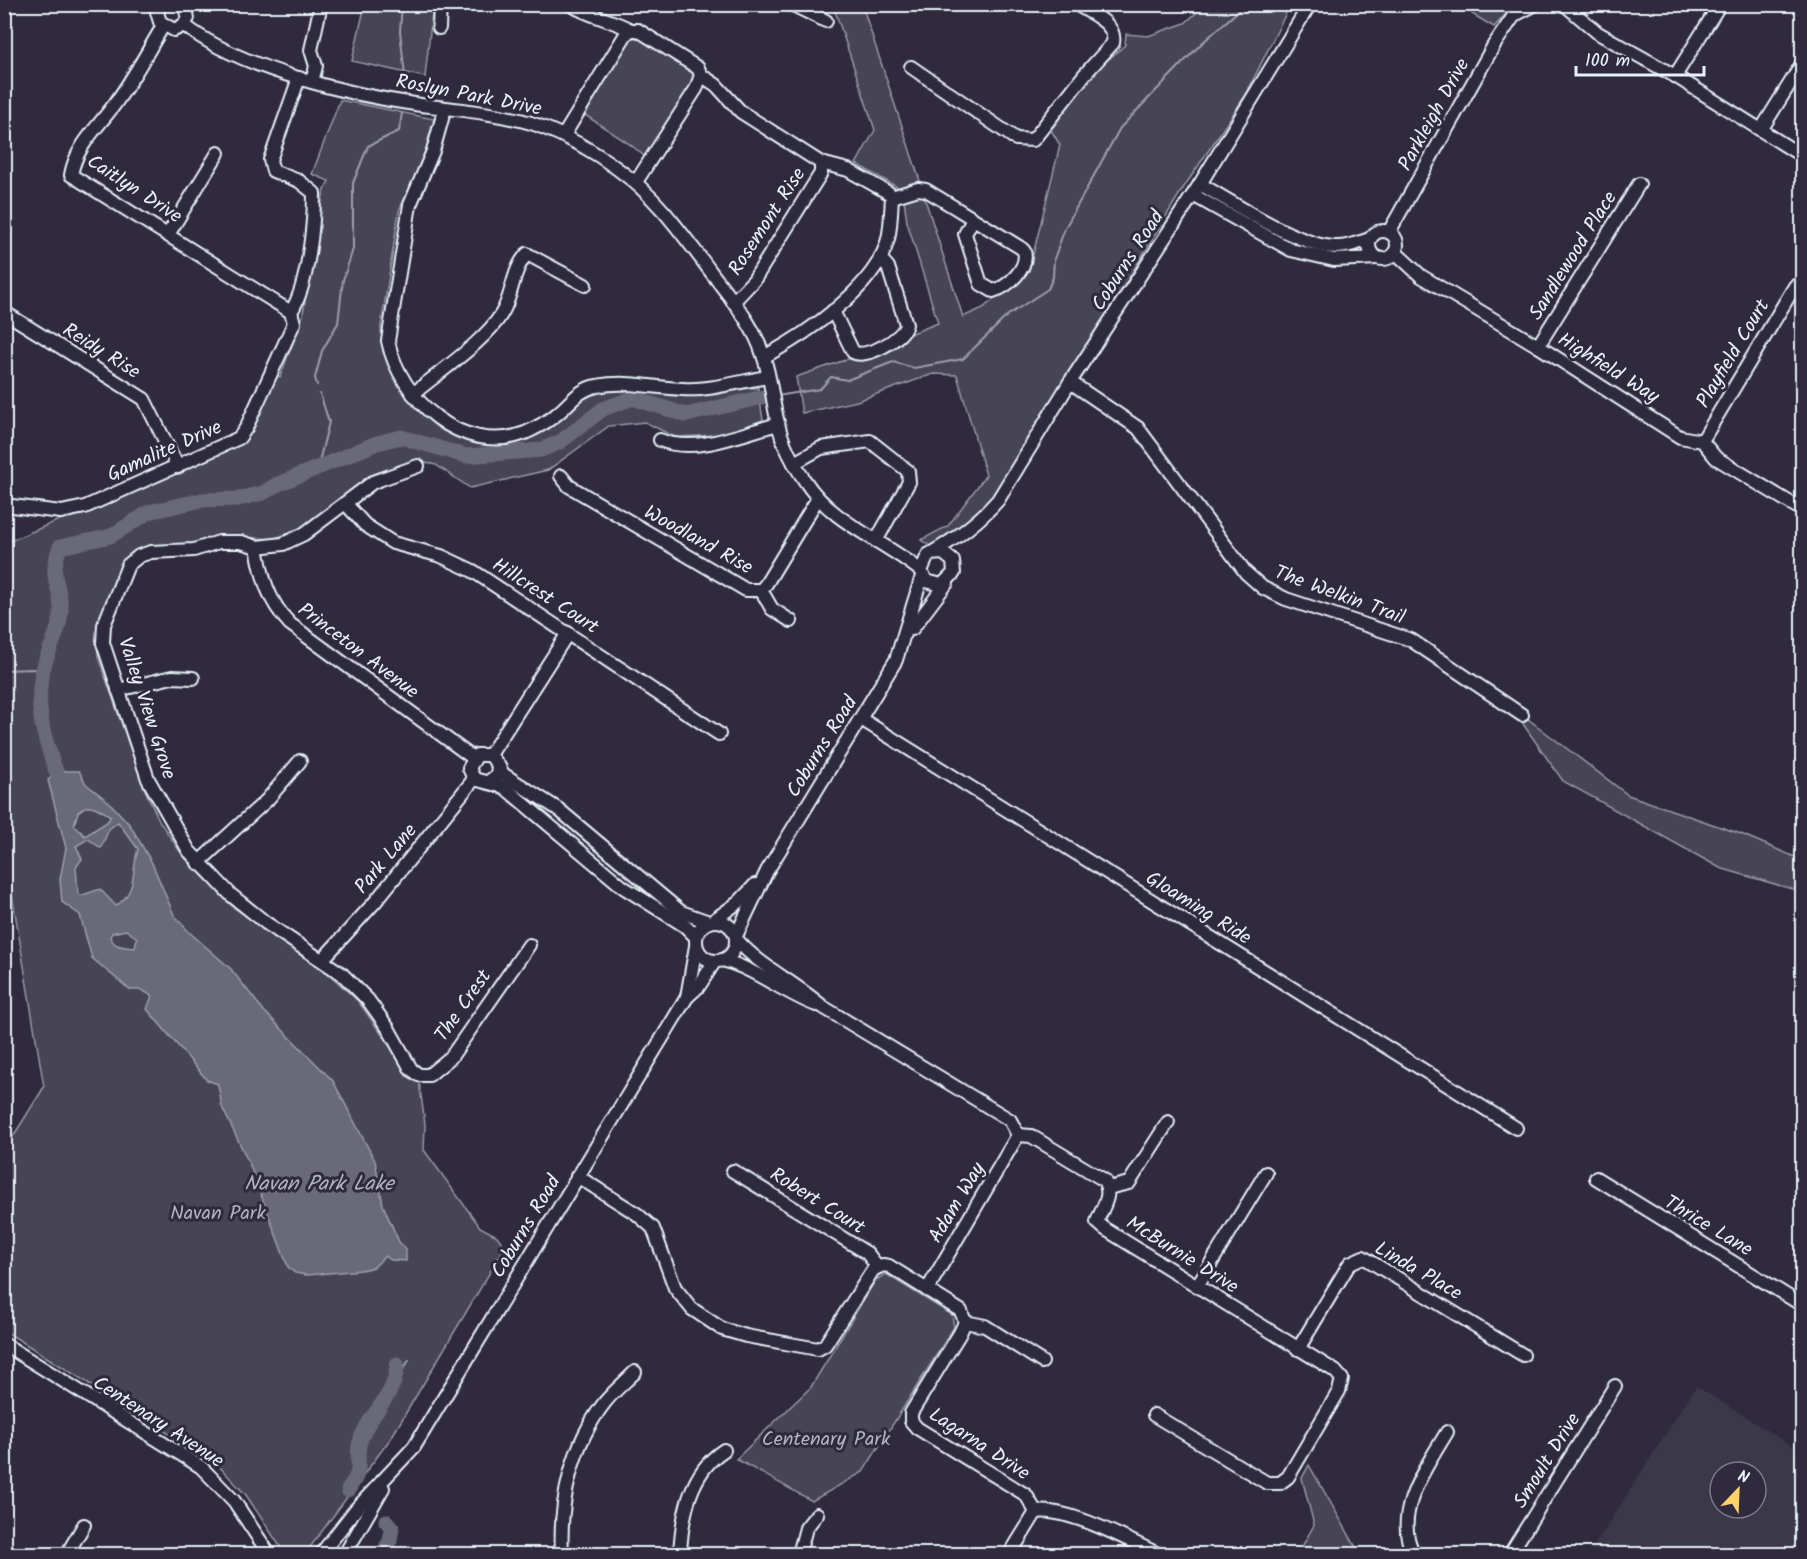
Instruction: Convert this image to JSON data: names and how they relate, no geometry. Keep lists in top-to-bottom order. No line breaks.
{"streets":{"street":["Roslyn Park Drive","Parkleigh Drive","Caitlyn Drive","Rosemont Rise","Sandlewood Place","Coburns Road","Reidy Rise","Playfield Court","Highfield Way","Gamalite Drive","Woodland Rise","The Welkin Trail","Hillcrest Court","Princeton Avenue","Valley View Grove","Park Lane","Gloaming Ride","The Crest","Robert Court","Adam Way","Thrice Lane","McBurnie Drive","Linda Place","Centenary Avenue","Lagarna Drive","Smoult Drive"]},"crossings":[["Roslyn Park Drive","Rosemont Rise"],["Roslyn Park Drive","Coburns Road"],["Roslyn Park Drive","Gamalite Drive"],["Roslyn Park Drive","Woodland Rise"],["Parkleigh Drive","Highfield Way"],["Caitlyn Drive","Gamalite Drive"],["Sandlewood Place","Highfield Way"],["Coburns Road","The Welkin Trail"],["Coburns Road","Gloaming Ride"],["Reidy Rise","Gamalite Drive"],["Playfield Court","Highfield Way"],["Hillcrest Court","Valley View Grove"],["Princeton Avenue","Valley View Grove"],["Princeton Avenue","Park Lane"],["Valley View Grove","Park Lane"],["Valley View Grove","The Crest"],["McBurnie Drive","Linda Place"]],"water":["Navan Park Lake"],"parks":["Navan Park","Centenary Park"],"scale_bar":"100 m","north":"top right"}
